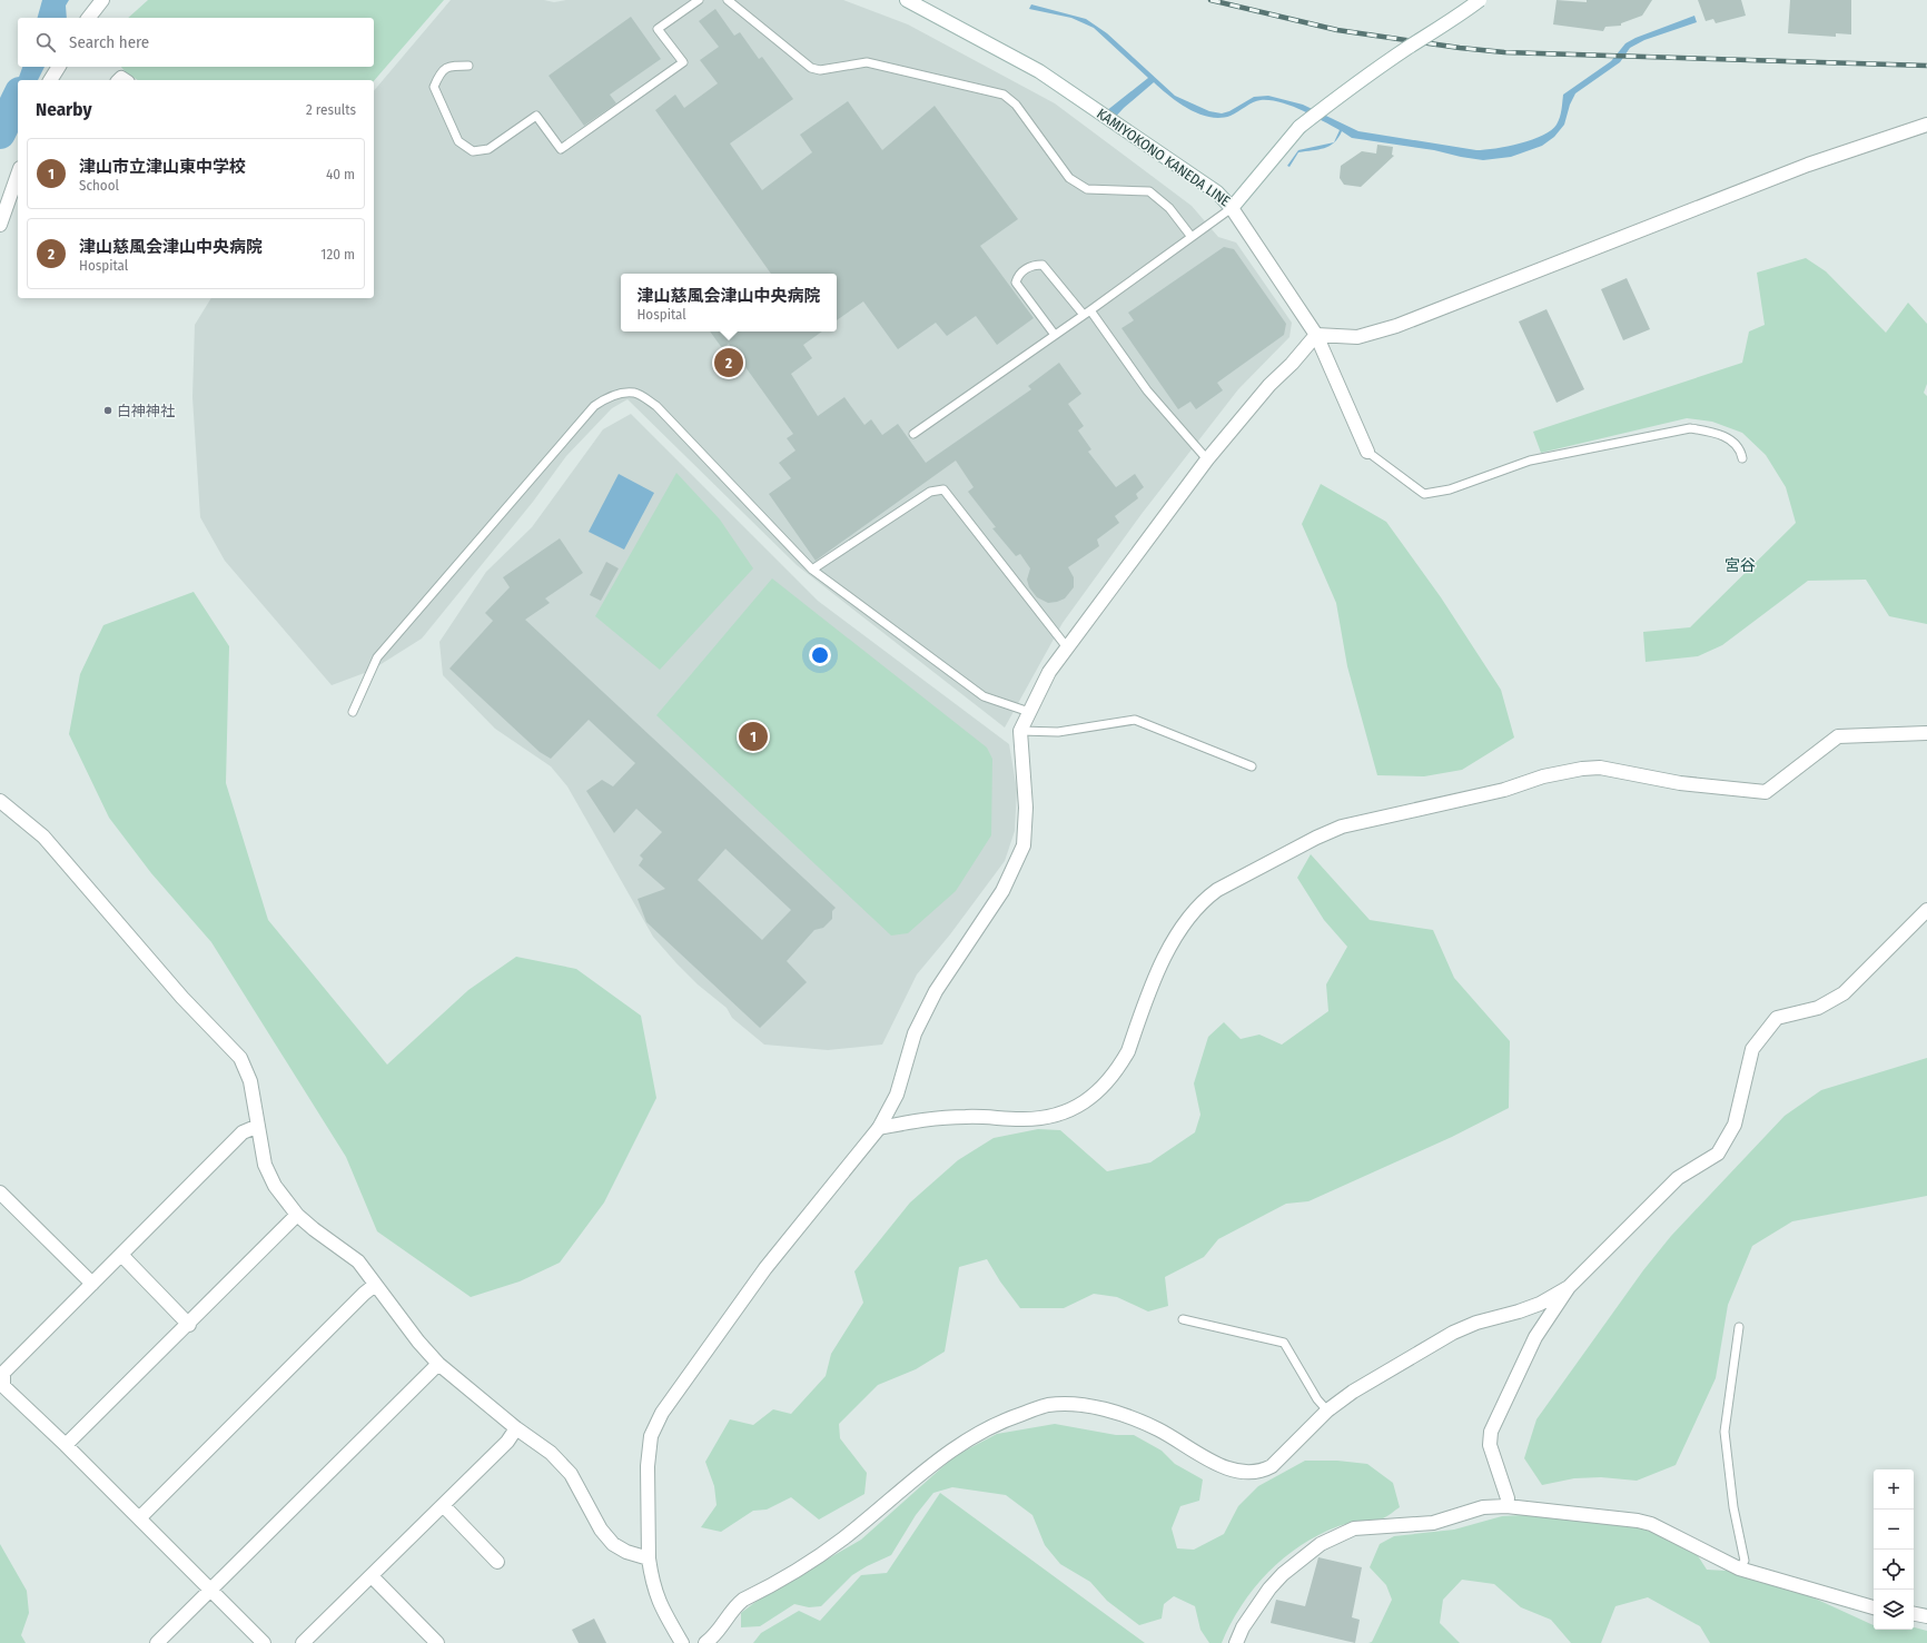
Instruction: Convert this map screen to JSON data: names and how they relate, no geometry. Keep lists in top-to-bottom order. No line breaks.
{"streets":{"street":["KAMIYOKONO KANEDA LINE"]},"districts":["宮谷"],"places":["白神神社"],"page":{"search":"Search here","heading":["Nearby","2 results"],"list":[{"mark":"1","name":"津山市立津山東中学校","note":"School","value":"40 m"},{"mark":"2","name":"津山慈風会津山中央病院","note":"Hospital","value":"120 m"}],"popup":["津山慈風会津山中央病院","Hospital"],"pins":["2","1"],"map_buttons":["+","−"]}}
